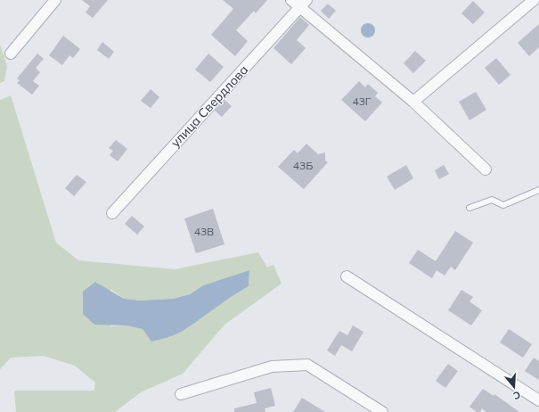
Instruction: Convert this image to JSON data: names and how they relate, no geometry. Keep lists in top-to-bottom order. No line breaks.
{"streets":{"street":["улица Свердлова"]},"house_numbers":["43Г","43Б","43В"],"north":"bottom"}
